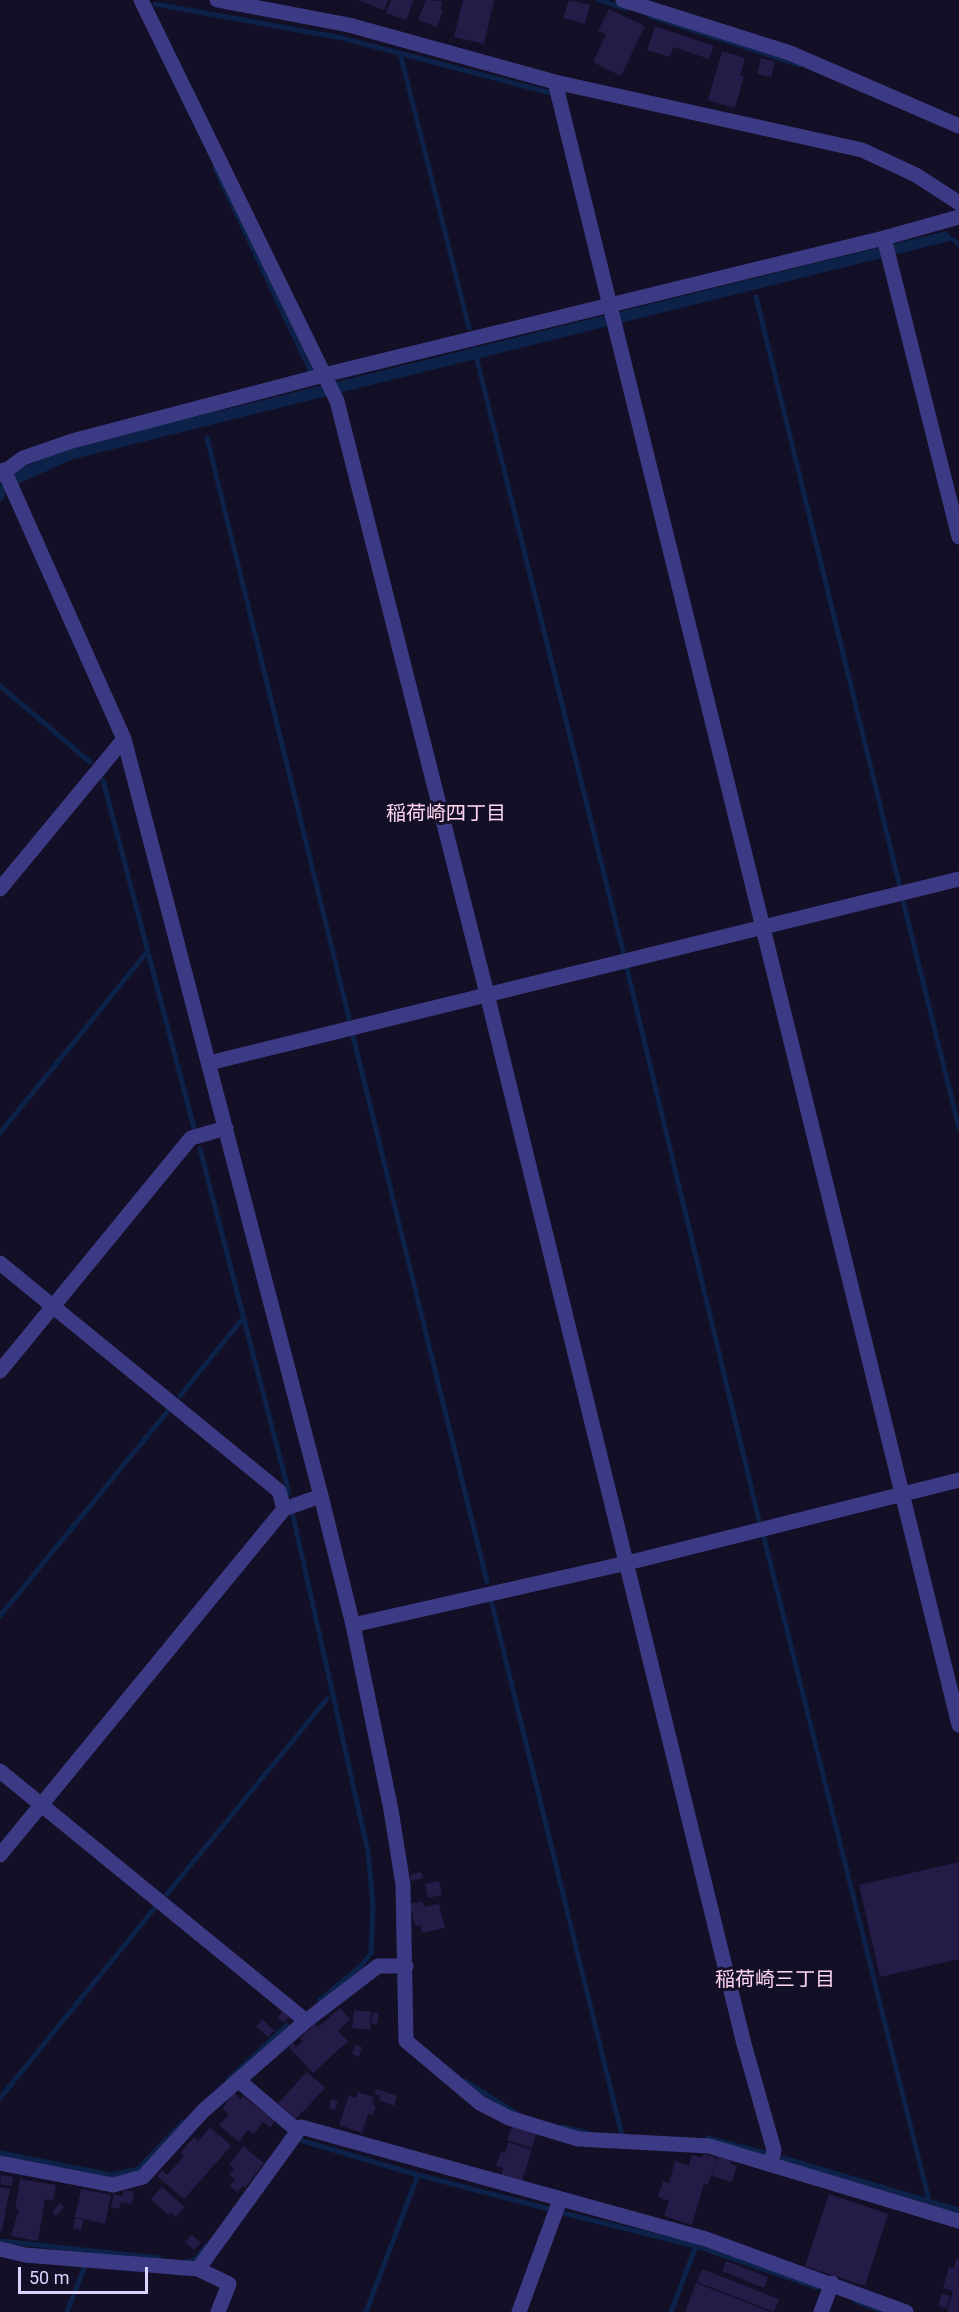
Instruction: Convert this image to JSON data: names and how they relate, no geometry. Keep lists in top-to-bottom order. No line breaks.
{"districts":["稲荷崎四丁目","稲荷崎三丁目"],"scale_bar":"50 m"}
